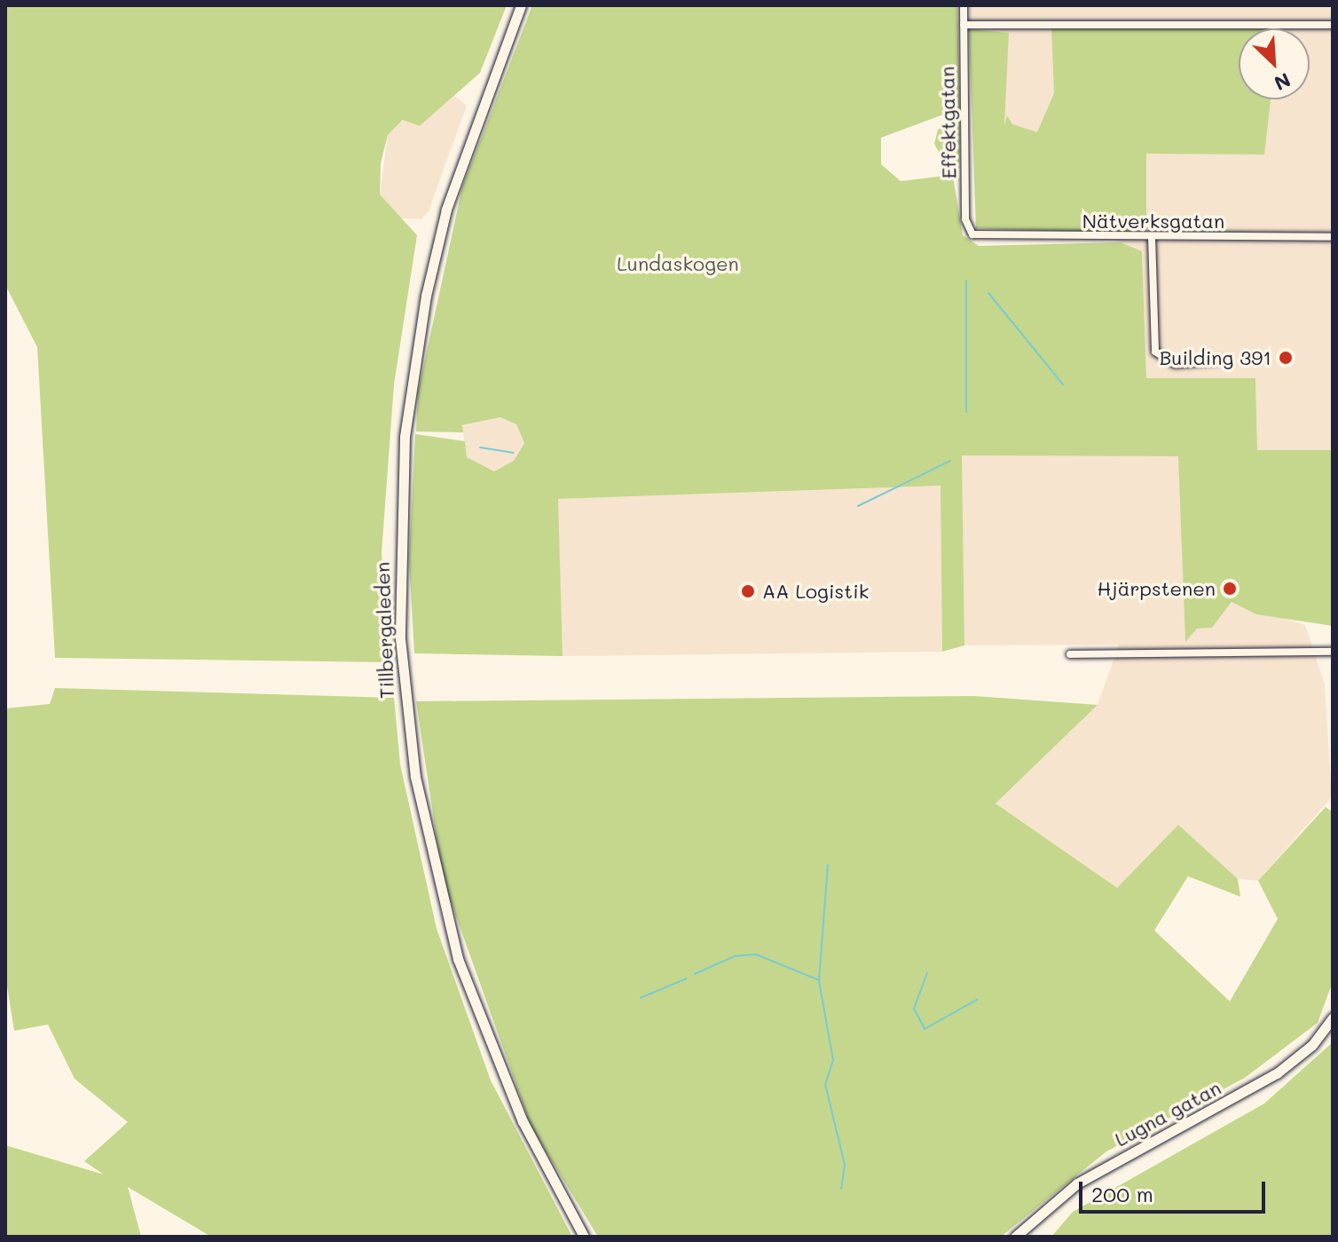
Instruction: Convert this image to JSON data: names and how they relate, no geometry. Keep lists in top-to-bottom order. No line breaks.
{"streets":{"main road":["Tillbergaleden","Lugna gatan"],"street":["Effektgatan","Nätverksgatan"]},"crossings":[["Effektgatan","Nätverksgatan"]],"parks":["Lundaskogen"],"places":["Building 391","Hjärpstenen","AA Logistik"],"scale_bar":"200 m","north":"bottom right"}
